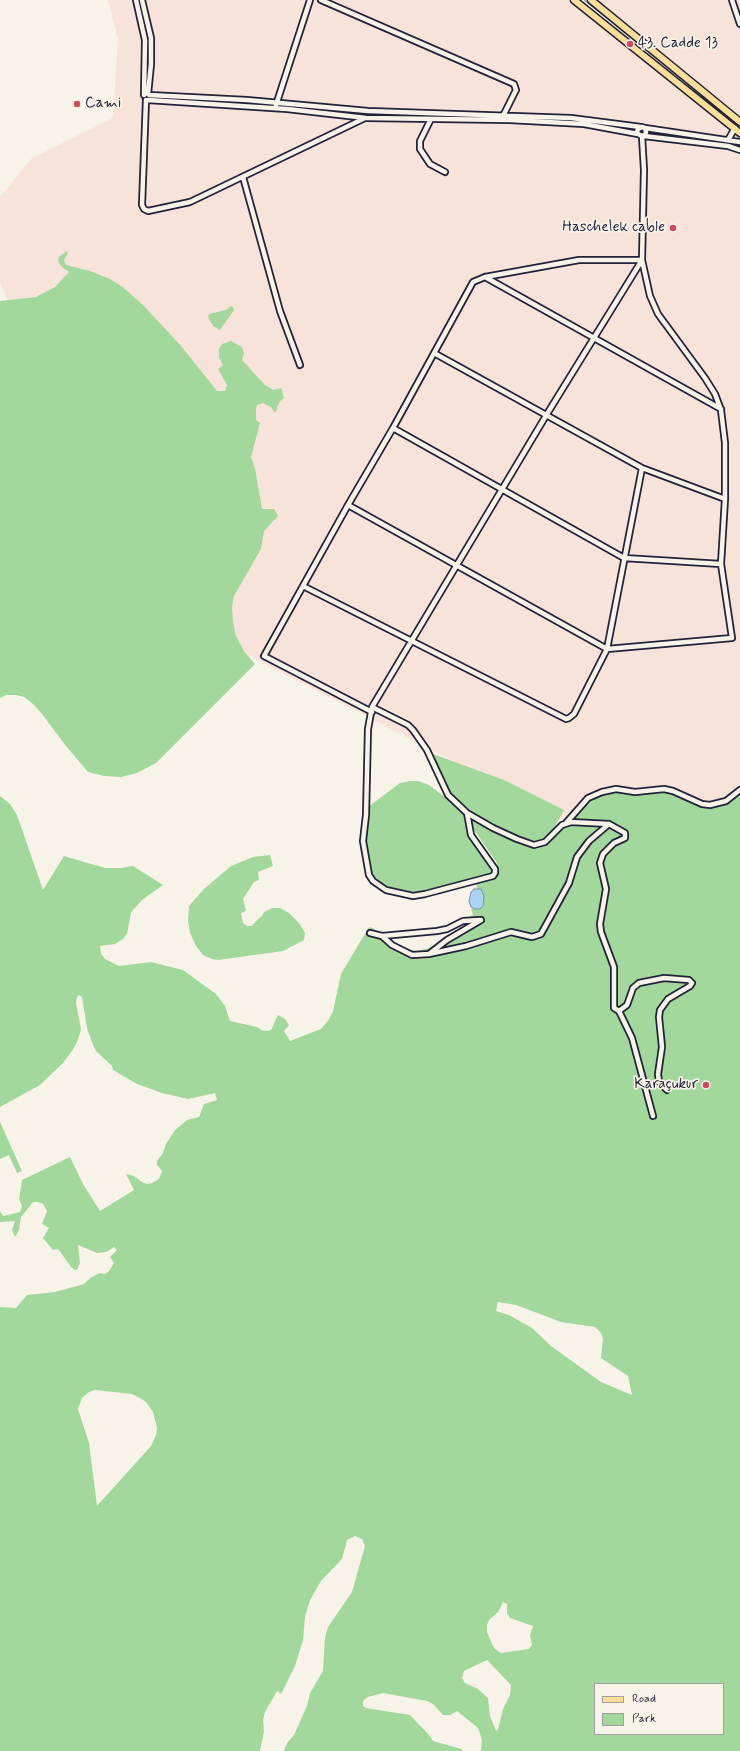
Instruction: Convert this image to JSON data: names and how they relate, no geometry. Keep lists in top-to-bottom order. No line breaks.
{"places":["43. Cadde 13","Cami","Haschelek cable","Karaçukur"],"legend":["Road","Park"]}
